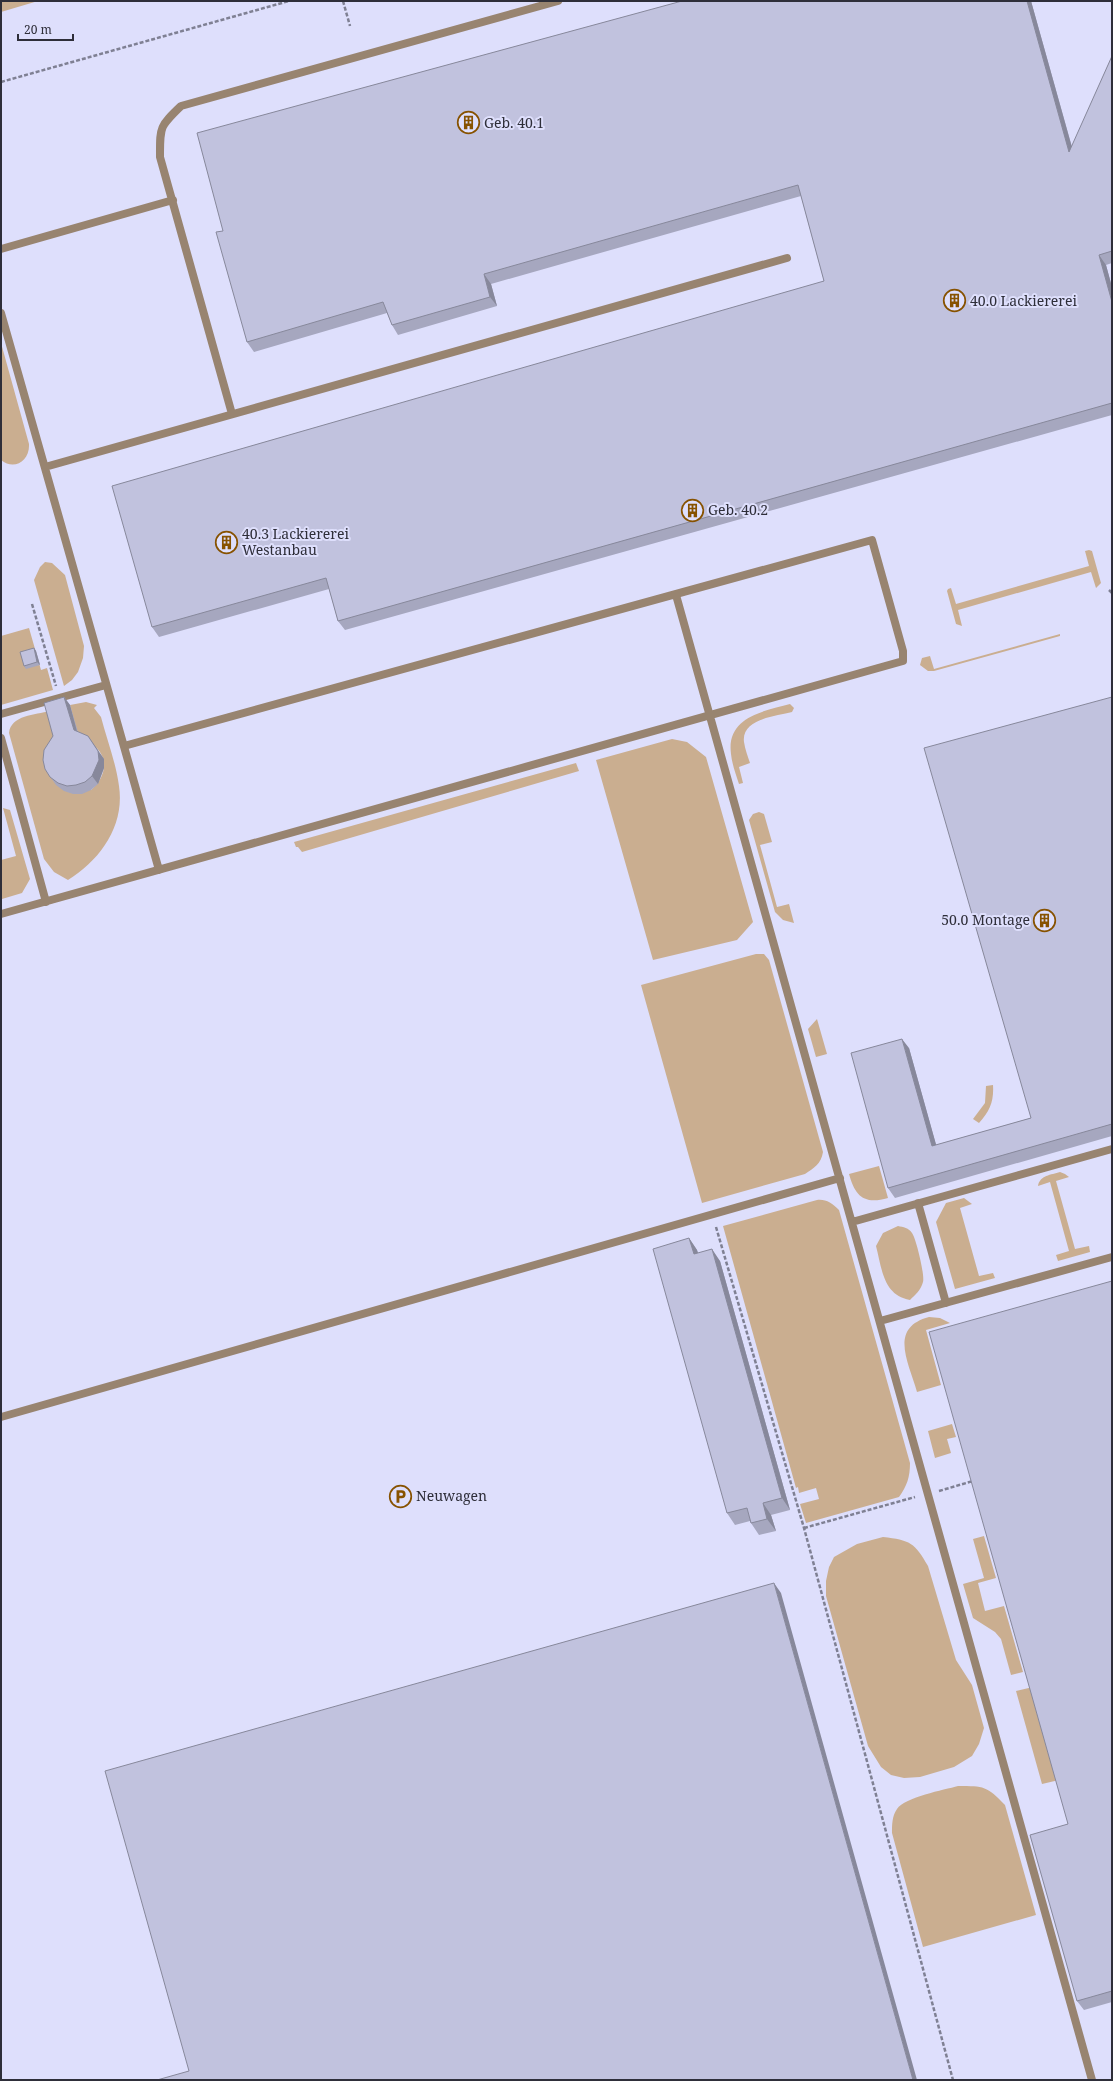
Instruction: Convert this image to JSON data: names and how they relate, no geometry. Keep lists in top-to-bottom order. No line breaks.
{"places":{"building":["Geb. 40.1","40.0 Lackiererei","Geb. 40.2","40.3 Lackiererei Westanbau","50.0 Montage"],"parking":["Neuwagen"]},"scale_bar":"20 m"}
